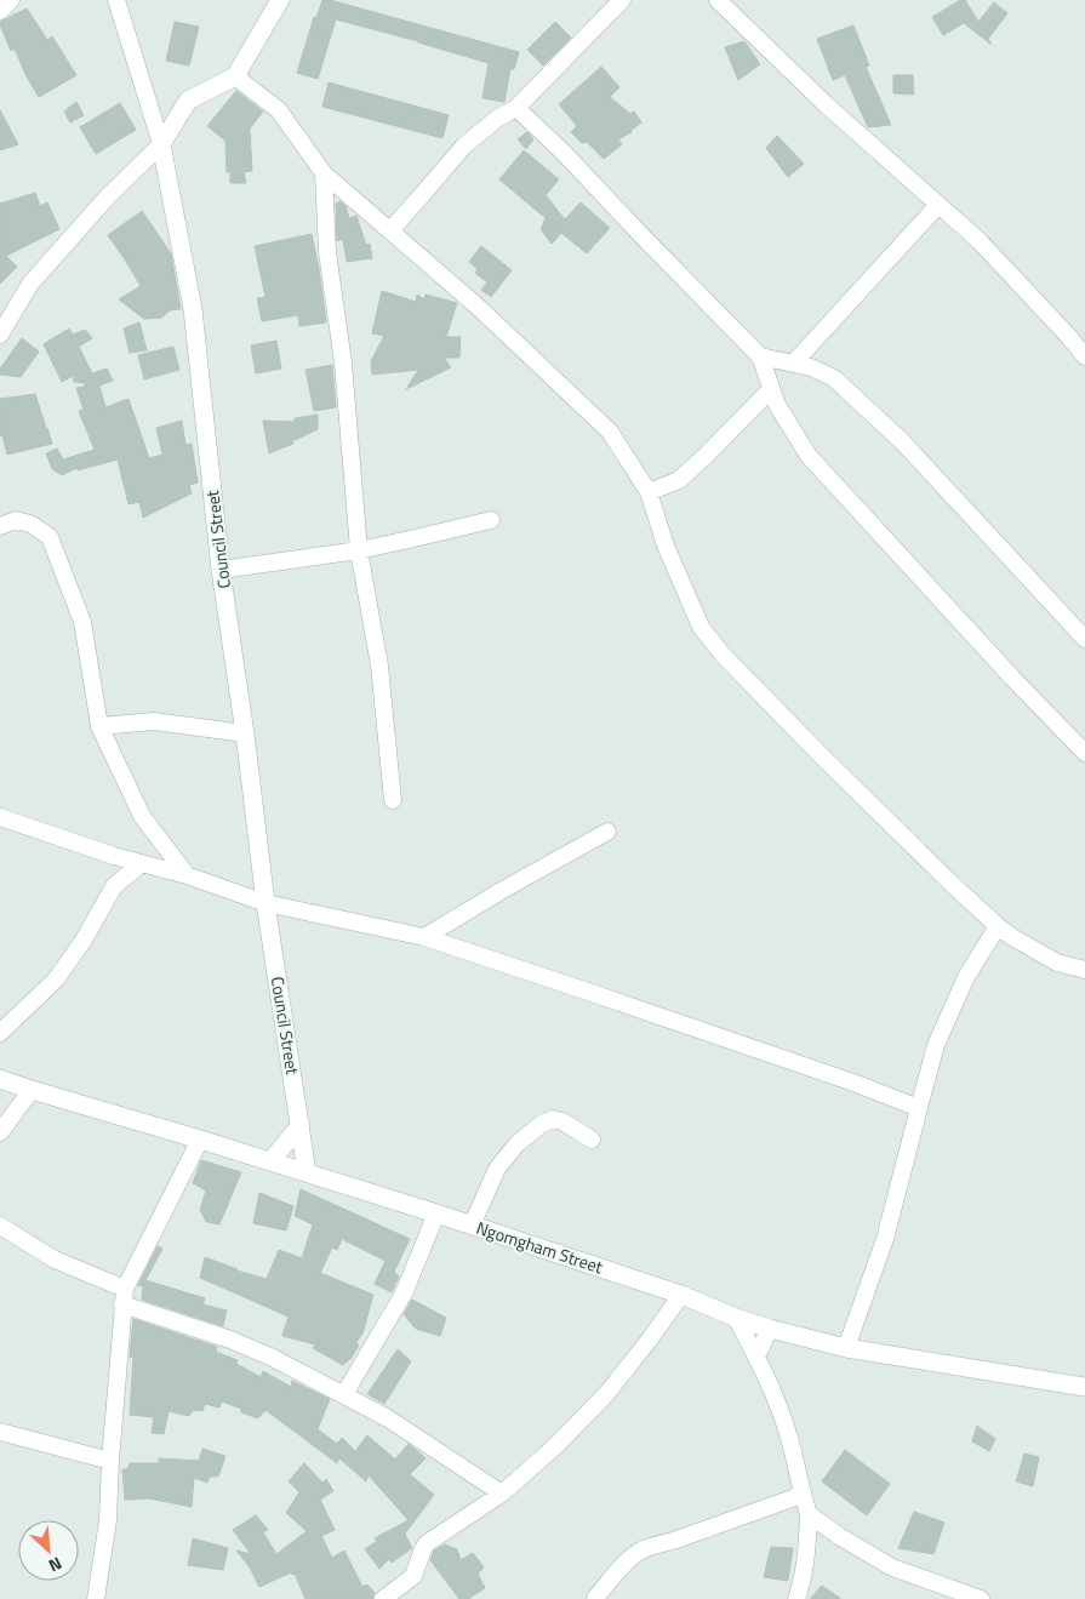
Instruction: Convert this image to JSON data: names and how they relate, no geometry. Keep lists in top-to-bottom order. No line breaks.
{"streets":{"street":["Council Street","Ngomgham Street"]},"crossings":[["Council Street","Ngomgham Street"]],"north":"bottom right"}
